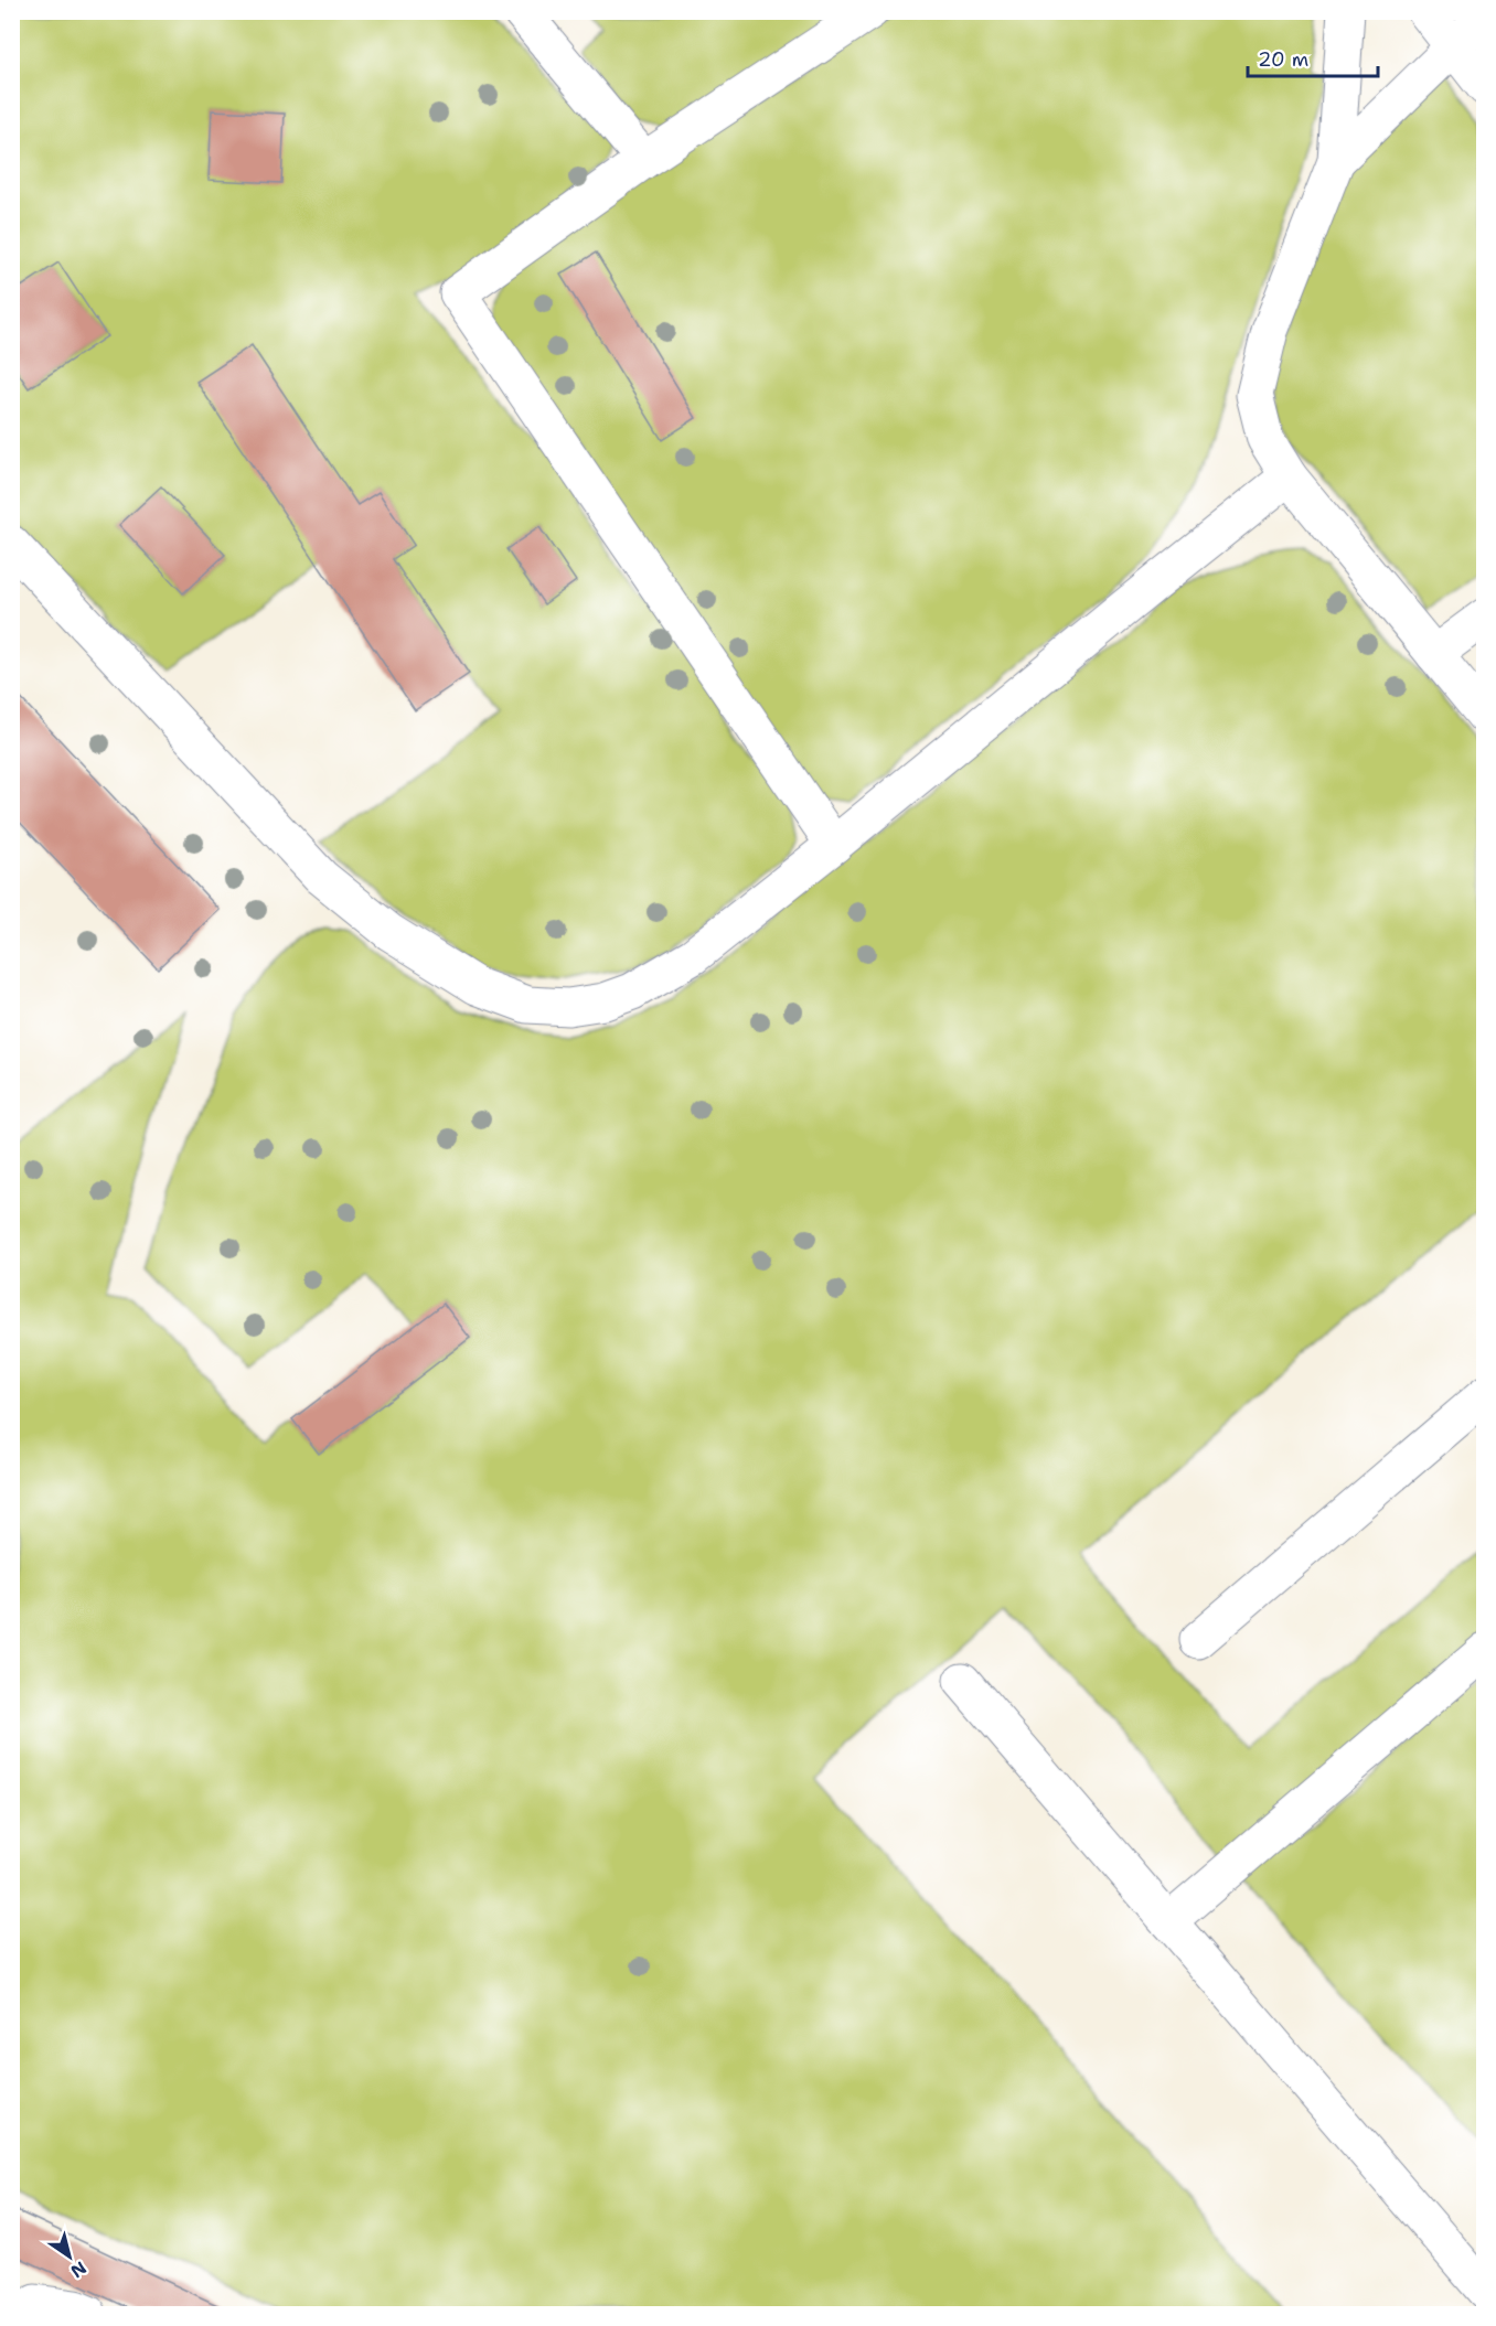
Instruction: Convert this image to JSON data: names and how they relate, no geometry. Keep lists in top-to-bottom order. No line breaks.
{"scale_bar":"20 m","north":"bottom right"}
